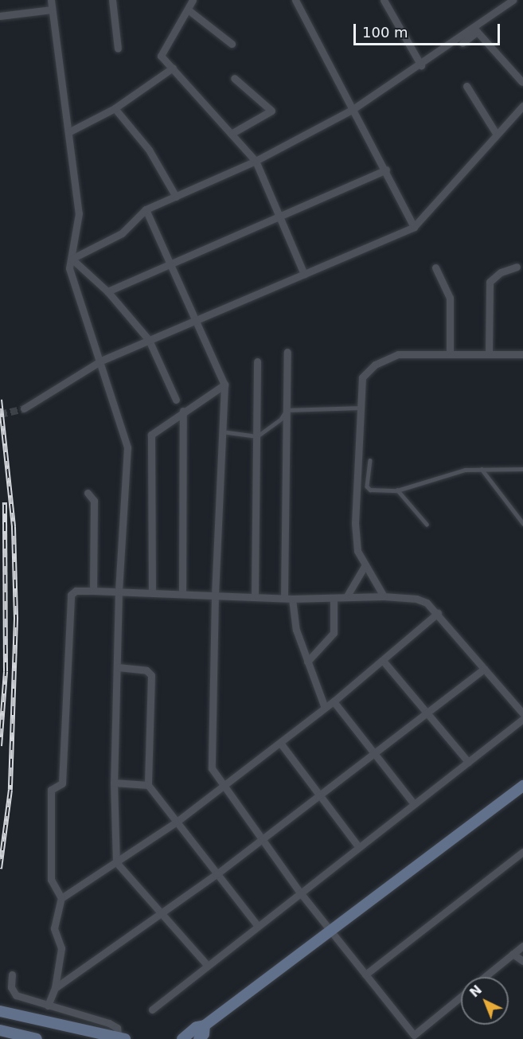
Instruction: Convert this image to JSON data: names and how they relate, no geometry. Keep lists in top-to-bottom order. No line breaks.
{"scale_bar":"100 m","north":"top left"}
